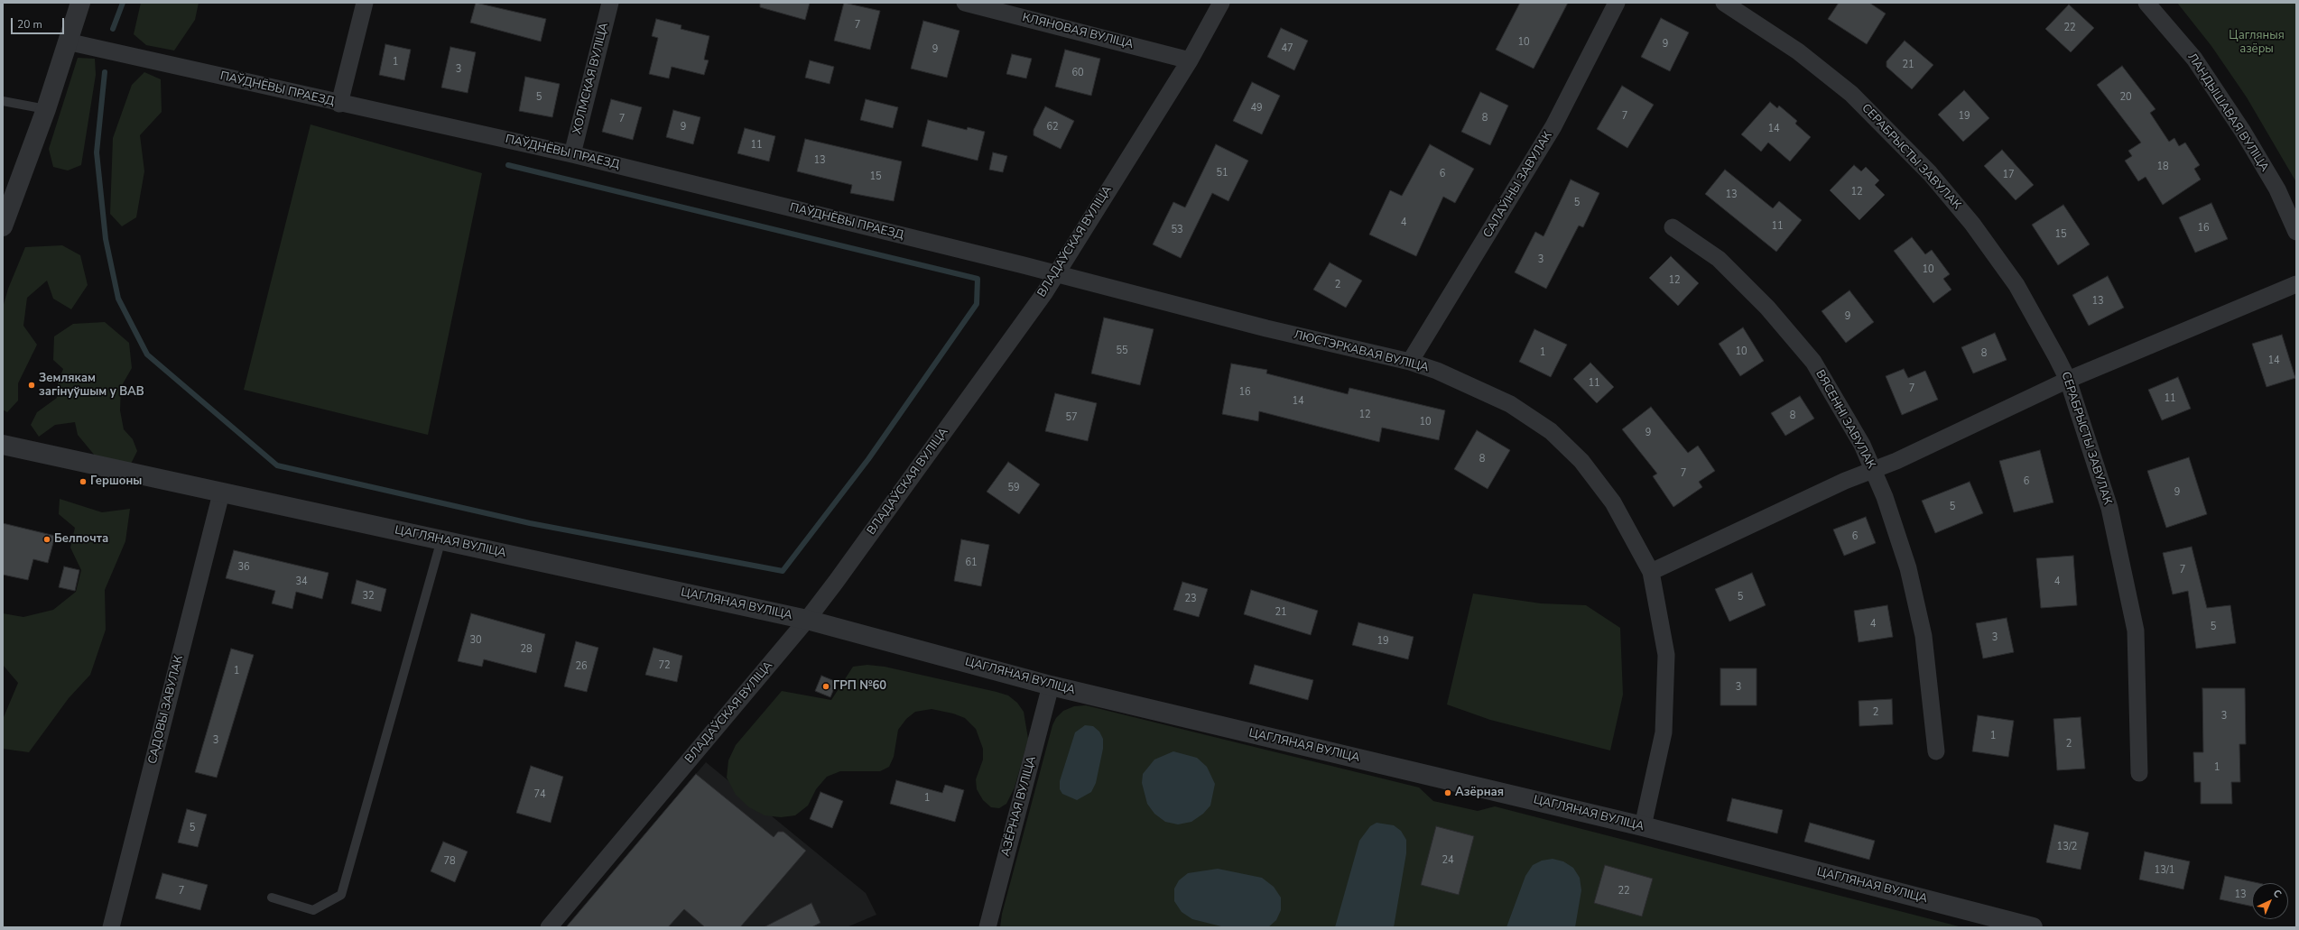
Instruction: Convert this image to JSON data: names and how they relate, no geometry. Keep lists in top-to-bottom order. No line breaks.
{"streets":{"street":["КЛЯНОВАЯ ВУЛІЦА","ХОЛМСКАЯ ВУЛІЦА","ПАЎДНЁВЫ ПРАЕЗД","ЛАНДЫШАВАЯ ВУЛІЦА","СЕРАБРЫСТЫ ЗАВУЛАК","САЛАЎІНЫ ЗАВУЛАК","ВЛАДАЎСКАЯ ВУЛІЦА","ЛЮСТЭРКАВАЯ ВУЛІЦА","ВЯСЕННІ ЗАВУЛАК","ЦАГЛЯНАЯ ВУЛІЦА","САДОВЫ ЗАВУЛАК","АЗЁРНАЯ ВУЛІЦА"]},"crossings":[["КЛЯНОВАЯ ВУЛІЦА","ВЛАДАЎСКАЯ ВУЛІЦА"],["ХОЛМСКАЯ ВУЛІЦА","ПАЎДНЁВЫ ПРАЕЗД"],["ПАЎДНЁВЫ ПРАЕЗД","ВЛАДАЎСКАЯ ВУЛІЦА"],["ПАЎДНЁВЫ ПРАЕЗД","ЛЮСТЭРКАВАЯ ВУЛІЦА"],["САЛАЎІНЫ ЗАВУЛАК","ЛЮСТЭРКАВАЯ ВУЛІЦА"],["ВЛАДАЎСКАЯ ВУЛІЦА","ЛЮСТЭРКАВАЯ ВУЛІЦА"],["ВЛАДАЎСКАЯ ВУЛІЦА","ЦАГЛЯНАЯ ВУЛІЦА"],["ЛЮСТЭРКАВАЯ ВУЛІЦА","ЦАГЛЯНАЯ ВУЛІЦА"],["ЦАГЛЯНАЯ ВУЛІЦА","САДОВЫ ЗАВУЛАК"],["ЦАГЛЯНАЯ ВУЛІЦА","АЗЁРНАЯ ВУЛІЦА"]],"parks":["Цагляныя азёры"],"places":["Землякам загінуўшым у ВАВ","Гершоны","Белпочта","ГРП №60","Азёрная"],"house_numbers":["7","22","10","9","47","9","1","21","3","60","5","20","49","7","19","8","7","9","62","14","11","13","18","51","6","17","15","12","13","5","4","11","16","53","15","3","10","12","2","13","9","55","10","1","8","14","11","7","16","11","14","12","8","57","10","9","8","7","6","59","9","5","6","61","36","7","34","4","32","5","23","21","4","5","3","30","19","28","72","26","1","3","2","3","1","3","2","1","74","1","5","13/2","24","78","13/1","7","22","13"],"scale_bar":"20 m","north":"top right"}
